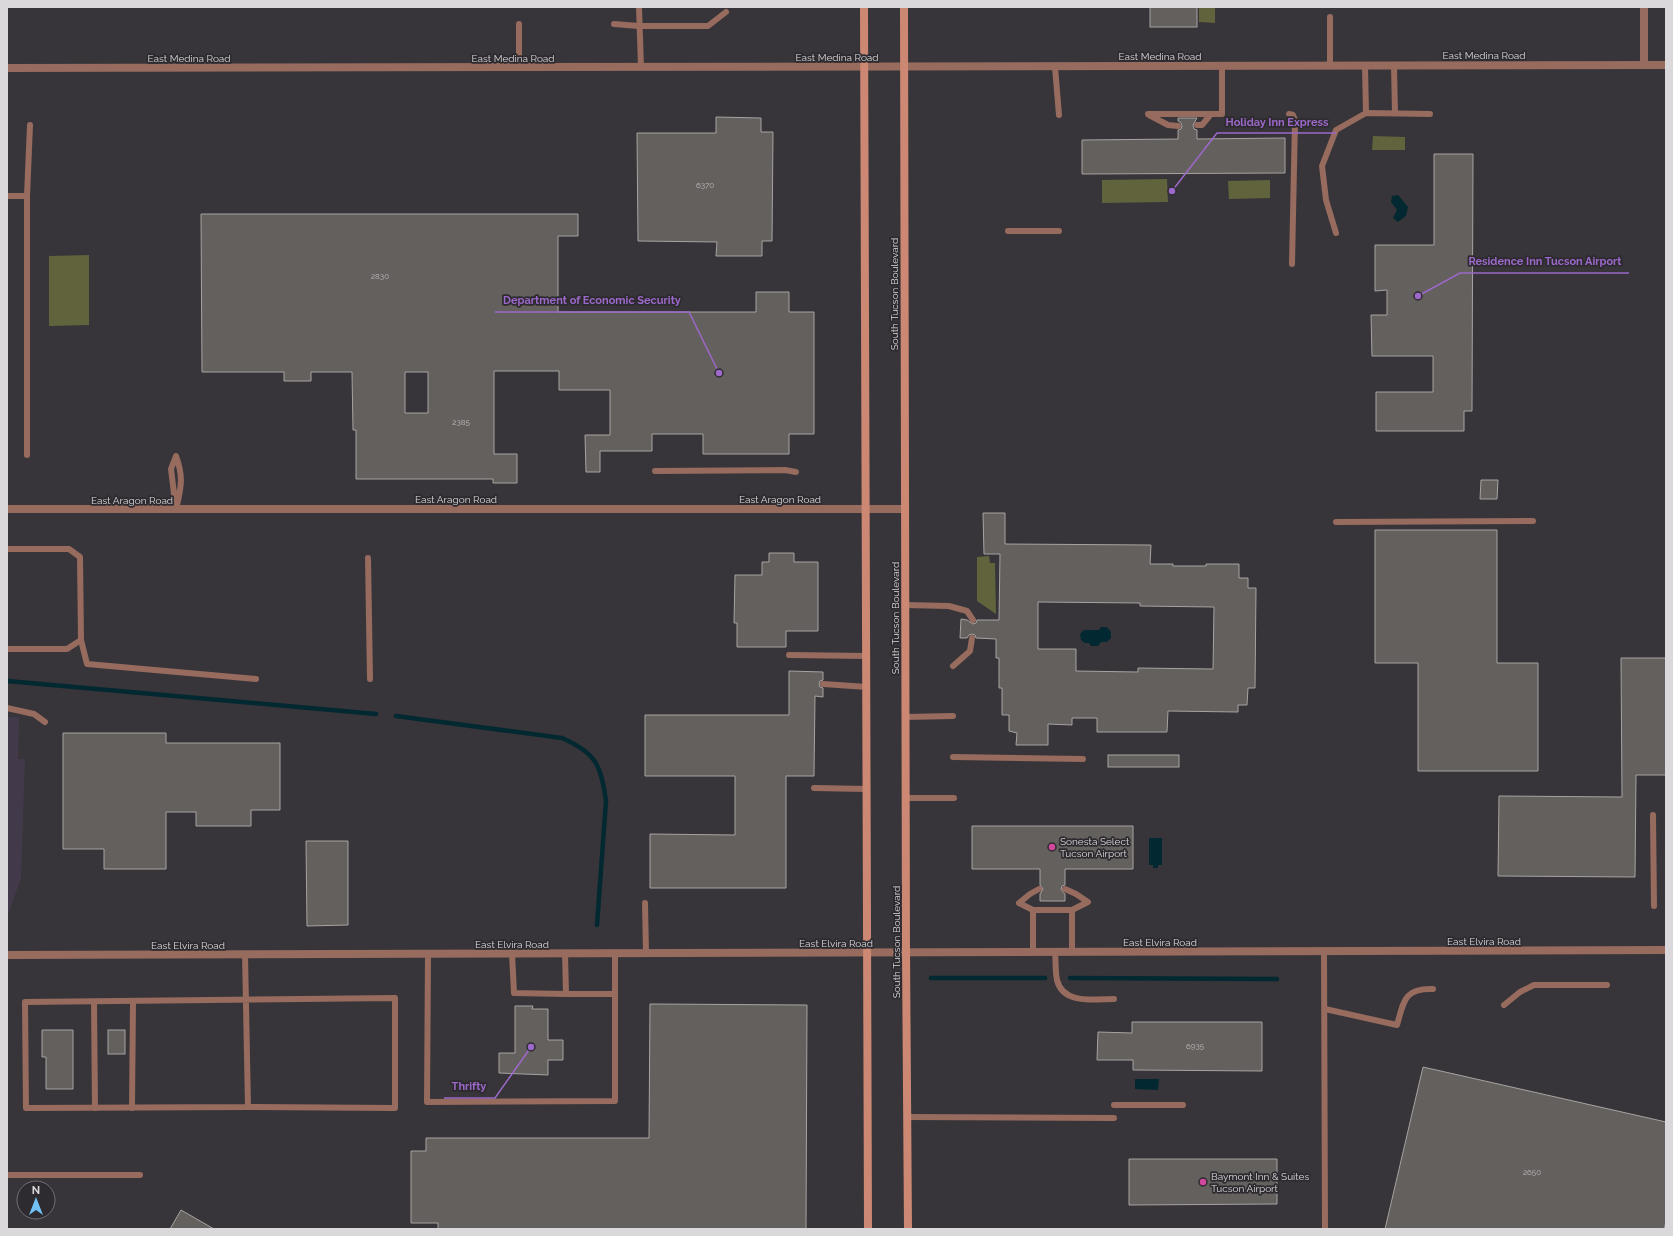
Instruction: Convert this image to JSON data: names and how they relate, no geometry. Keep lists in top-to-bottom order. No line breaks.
{"streets":{"main road":["South Tucson Boulevard"],"street":["East Medina Road","East Aragon Road","East Elvira Road"]},"crossings":[["East Medina Road","South Tucson Boulevard"],["South Tucson Boulevard","East Aragon Road"],["South Tucson Boulevard","East Elvira Road"]],"places":["Holiday Inn Express","Residence Inn Tucson Airport","Department of Economic Security","Sonesta Select Tucson Airport","Thrifty","Baymont Inn & Suites Tucson Airport"],"house_numbers":["6370","2830","2385","6935","2650"],"north":"top"}
